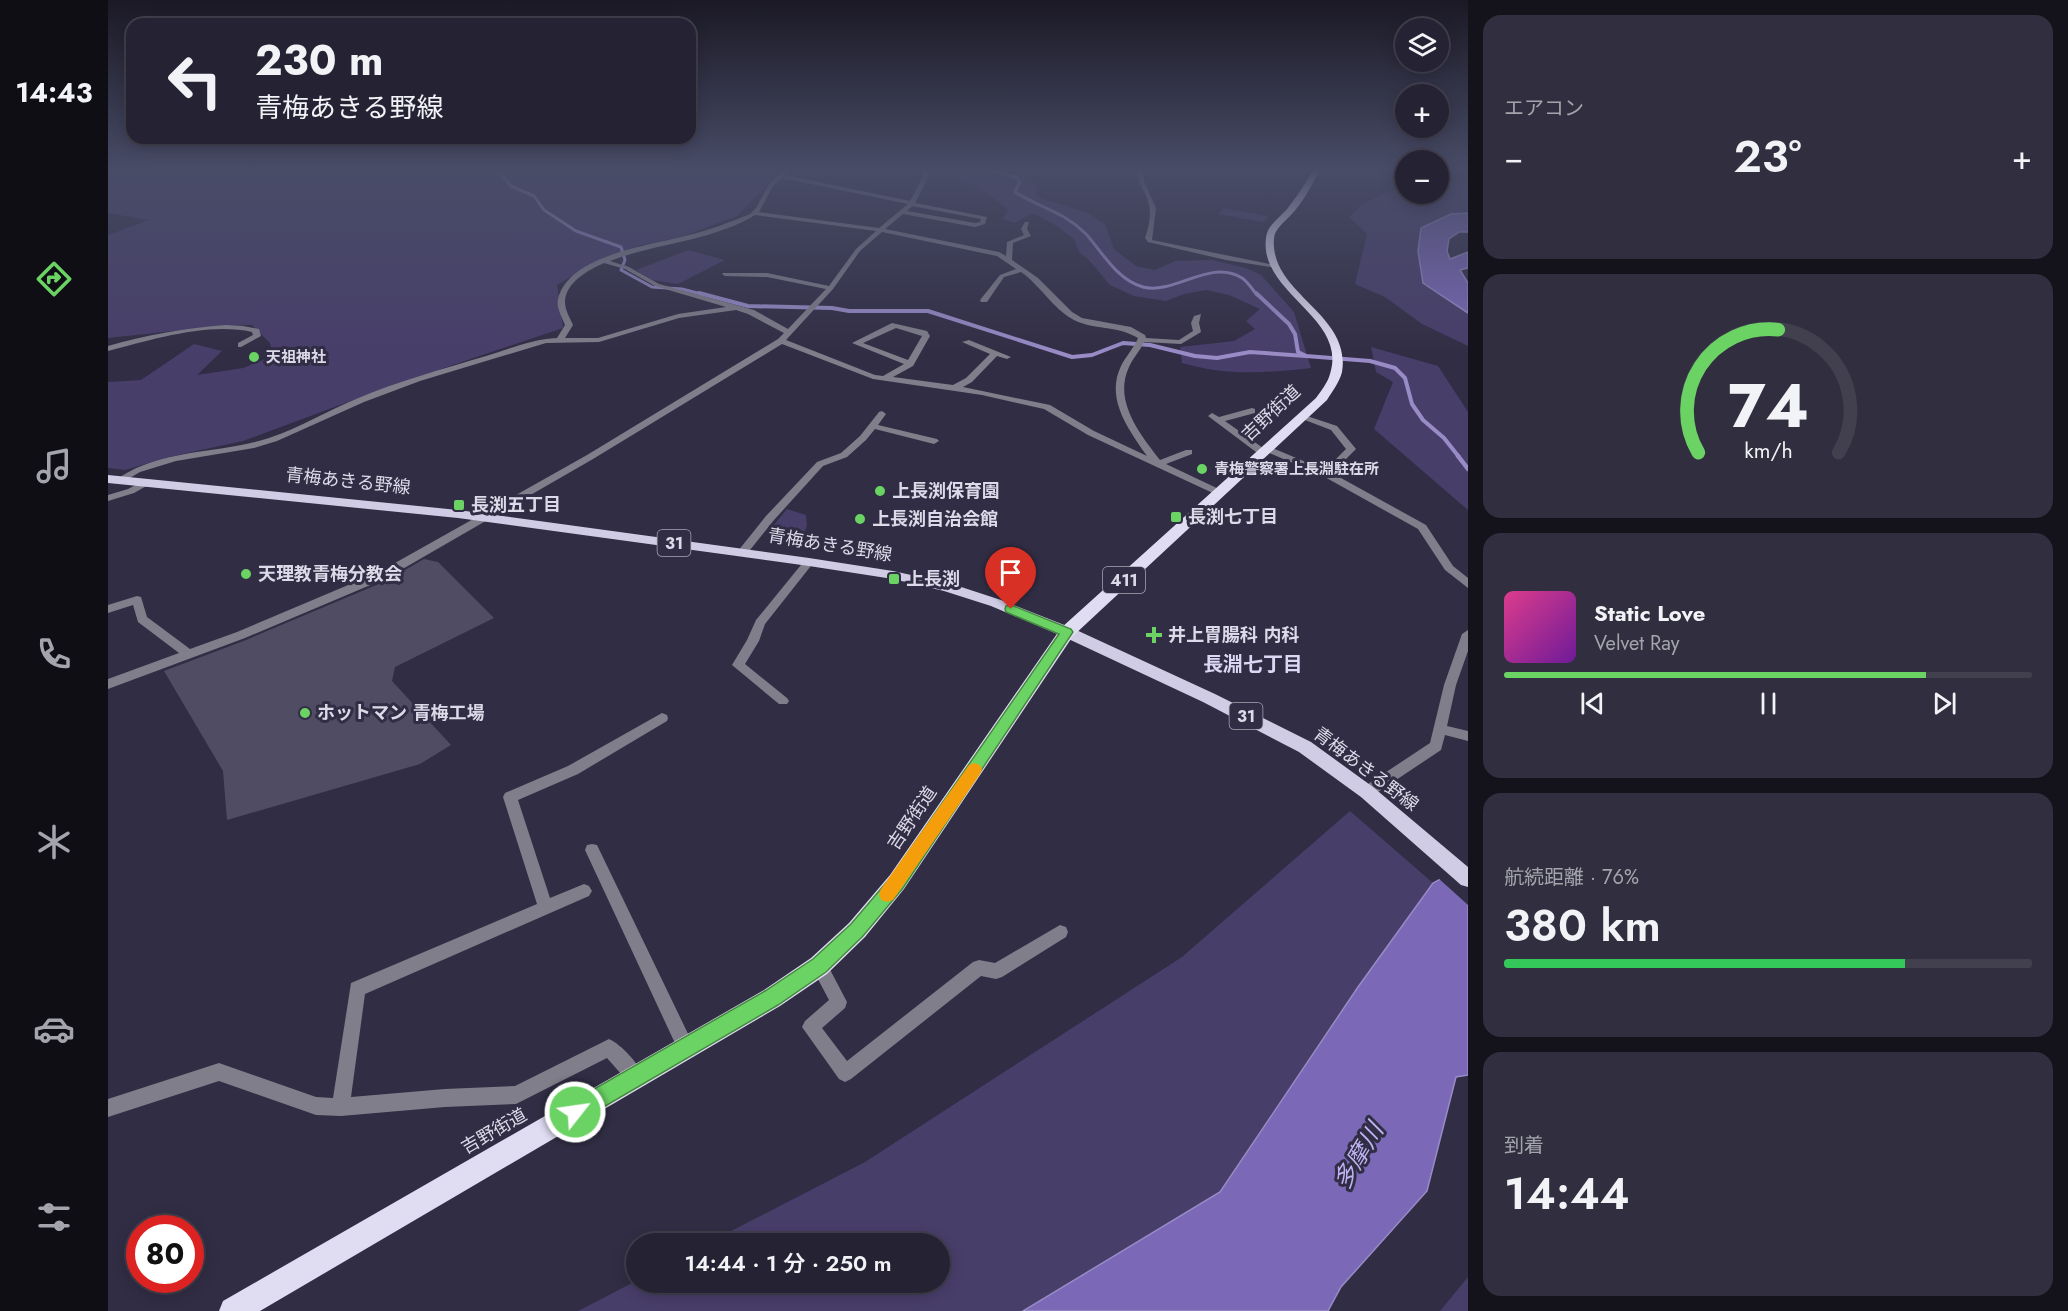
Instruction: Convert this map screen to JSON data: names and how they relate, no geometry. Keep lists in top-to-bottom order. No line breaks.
{"streets":{"highway":["吉野街道","411"],"main road":["青梅あきる野線","31"]},"crossings":[["吉野街道","青梅あきる野線"]],"districts":["長淵七丁目"],"water":["多摩川"],"places":{"other":["天祖神社","青梅警察署上長淵駐在所","上長渕保育園","上長渕自治会館","天理教青梅分教会","ホットマン 青梅工場"],"transit":["長渕五丁目","長渕七丁目","上長渕"],"health":["井上胃腸科 内科"]},"page":{"tabs":"14:43","tile":["エアコン",["航続距離 · 76%","380 km"],["到着","14:44"]],"map_buttons":["+","−"],"turn":["230 m","青梅あきる野線"],"heat":["−","23°","+"],"song":["Static Love","Velvet Ray"],"limit":"80","trip":"14:44 · 1 分 · 250 m","gauge":["74","km/h"]}}
